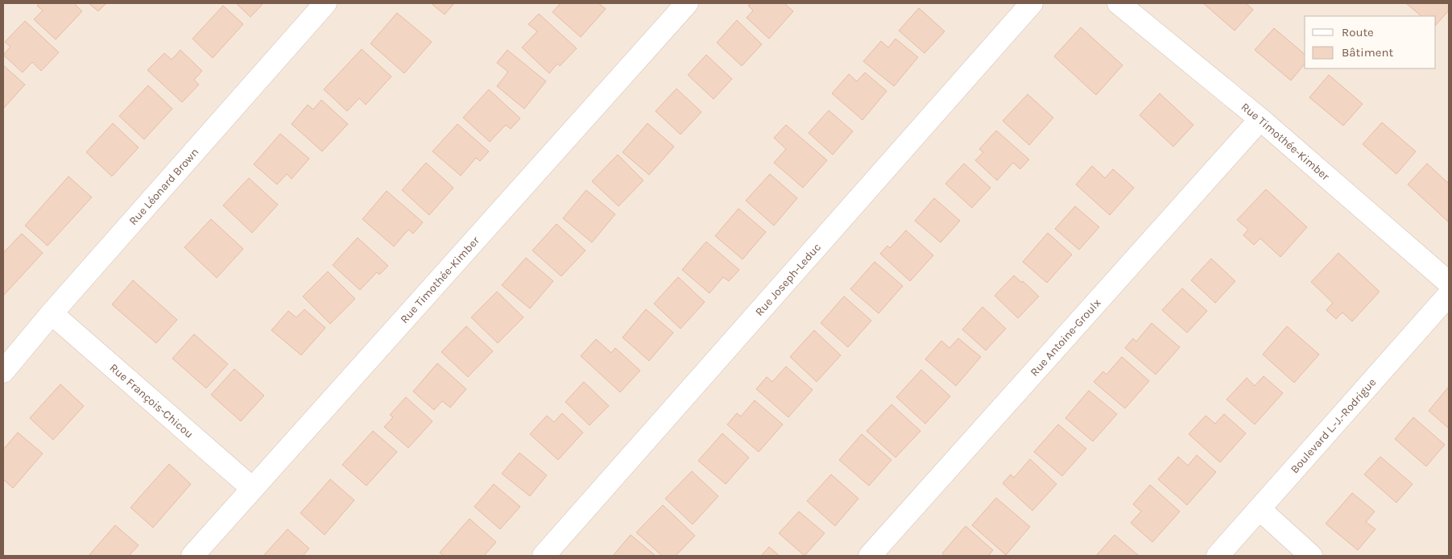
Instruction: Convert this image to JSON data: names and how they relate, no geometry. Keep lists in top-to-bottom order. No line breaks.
{"streets":{"street":["Rue Timothée-Kimber","Rue Léonard Brown","Rue Joseph-Leduc","Rue Antoine-Groulx","Rue François-Chicou","Boulevard L.-J.-Rodrigue"]},"crossings":[["Rue Timothée-Kimber","Rue Antoine-Groulx"],["Rue Timothée-Kimber","Rue François-Chicou"],["Rue Léonard Brown","Rue François-Chicou"]],"legend":["Route","Bâtiment"]}
